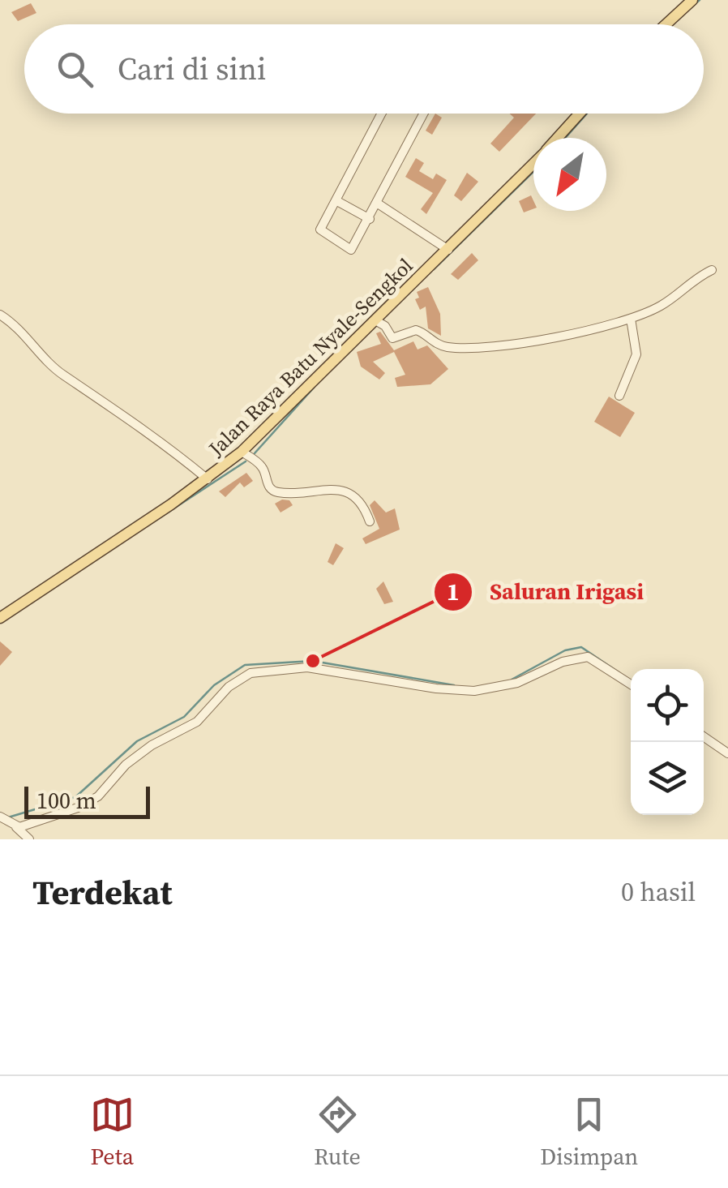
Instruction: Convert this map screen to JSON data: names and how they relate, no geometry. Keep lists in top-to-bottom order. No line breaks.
{"streets":{"main road":["Jalan Raya Batu Nyale-Sengkol"]},"places":["Saluran Irigasi"],"scale_bar":"100 m","north":"bottom left","page":{"search":"Cari di sini","scale":"100 m","heading":["Terdekat","0 hasil"],"nav":["Peta","Rute","Disimpan"]}}
